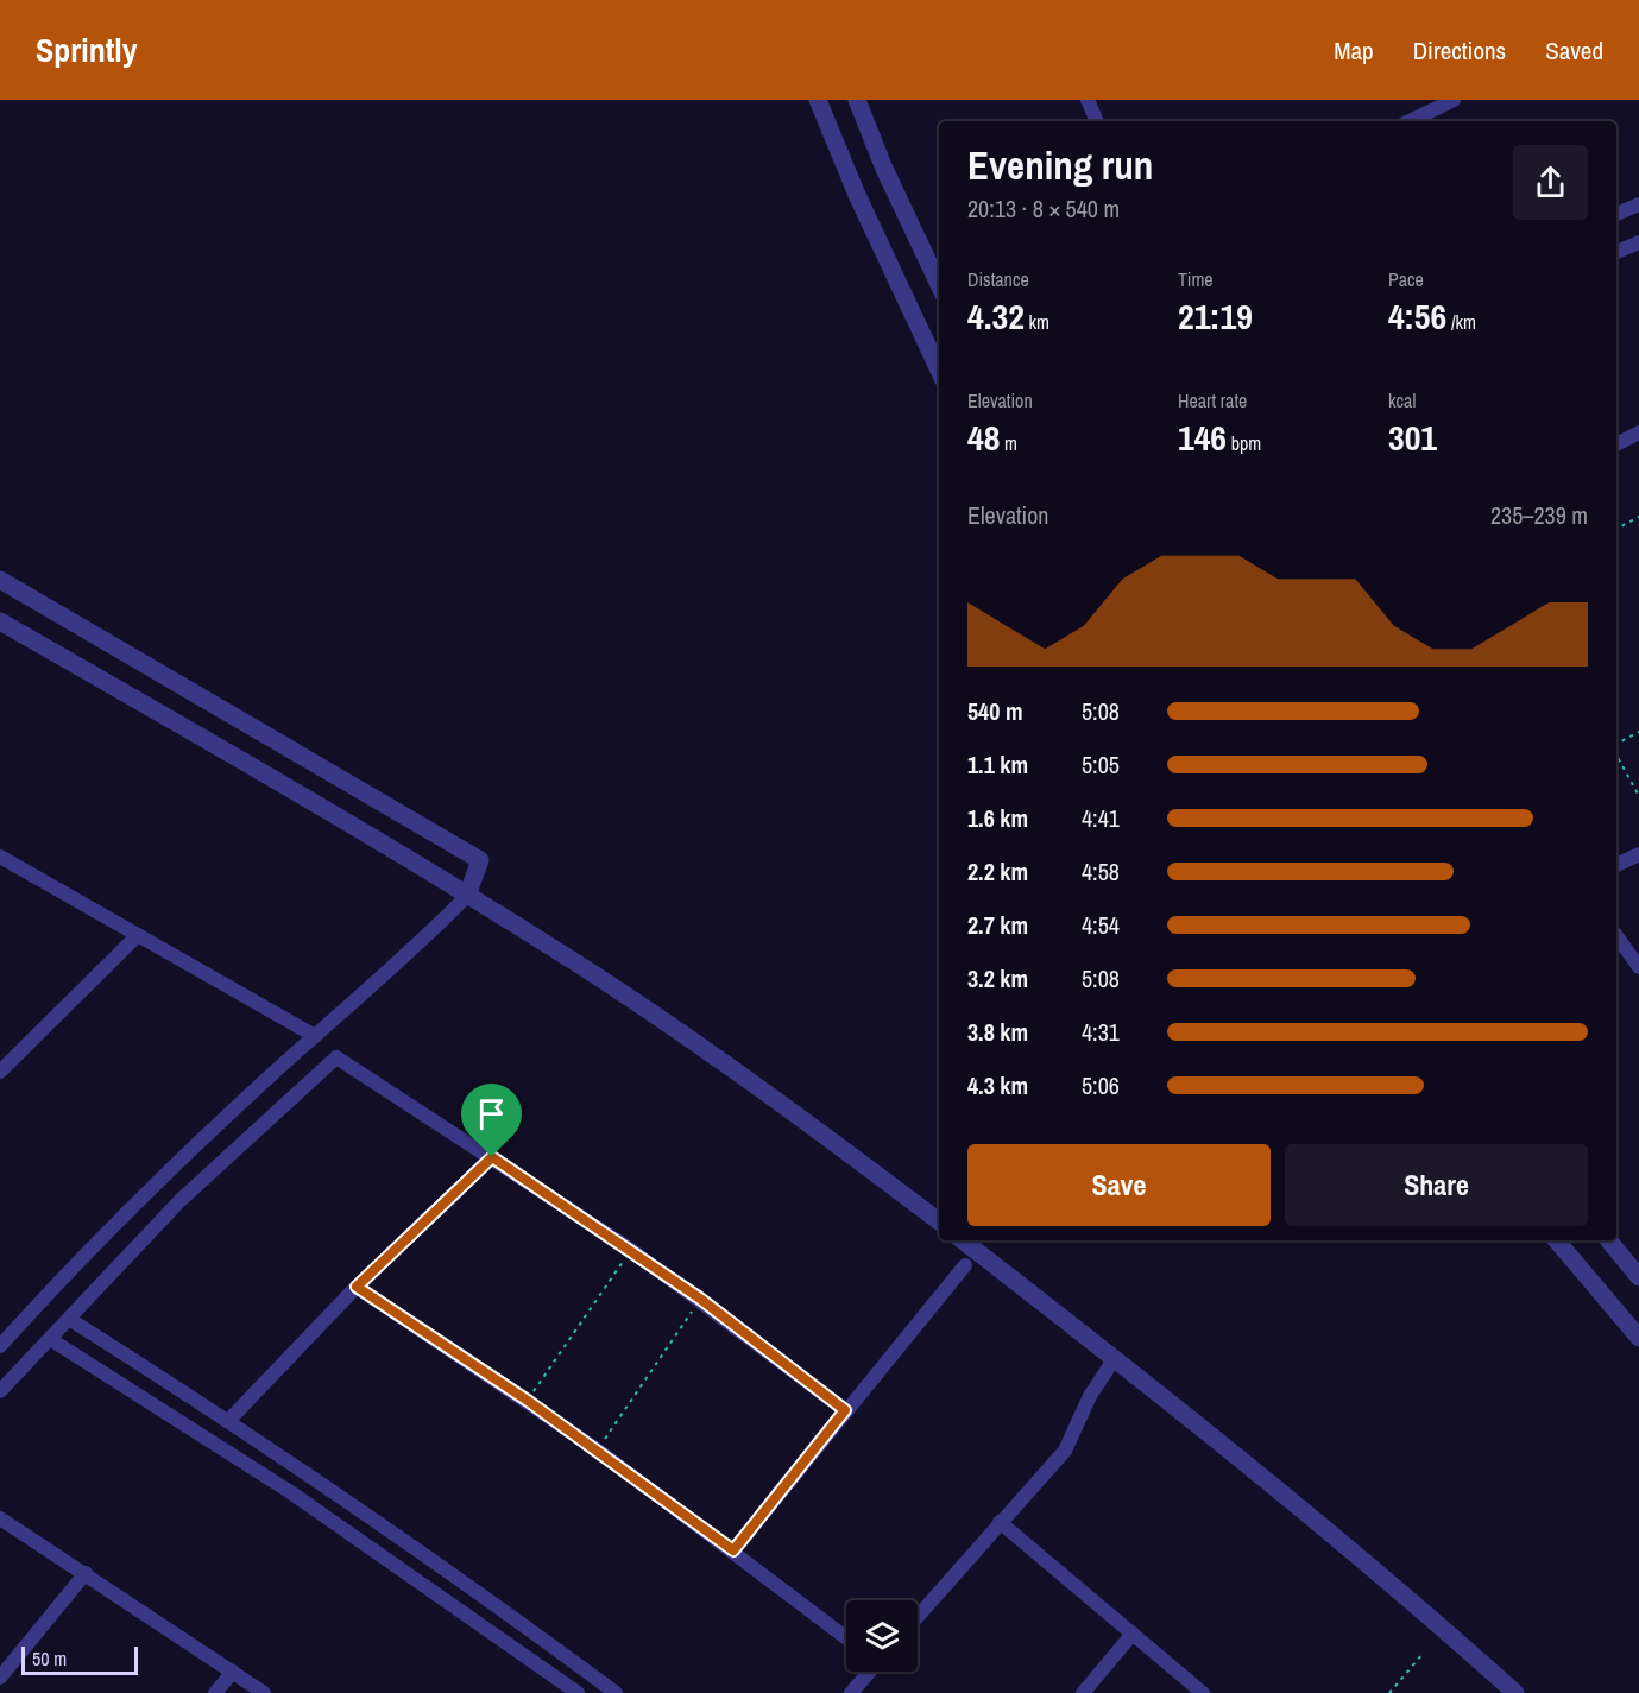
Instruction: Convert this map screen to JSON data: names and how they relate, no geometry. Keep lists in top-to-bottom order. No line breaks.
{"scale_bar":"50 m","page":{"header":"Sprintly","nav":["Map","Directions","Saved"],"heading":["Evening run","20:13 · 8 × 540 m"],"stats":[["Distance","4.32 km"],["Time","21:19"],["Pace","4:56 /km"],["Elevation","48 m"],["Heart rate","146 bpm"],["kcal","301"]],"chart":["Elevation","235–239 m"],"list":[{"name":"540 m","note":"5:08"},{"name":"1.1 km","note":"5:05"},{"name":"1.6 km","note":"4:41"},{"name":"2.2 km","note":"4:58"},{"name":"2.7 km","note":"4:54"},{"name":"3.2 km","note":"5:08"},{"name":"3.8 km","note":"4:31"},{"name":"4.3 km","note":"5:06"}],"buttons":["Save","Share"],"scale":"50 m"}}
